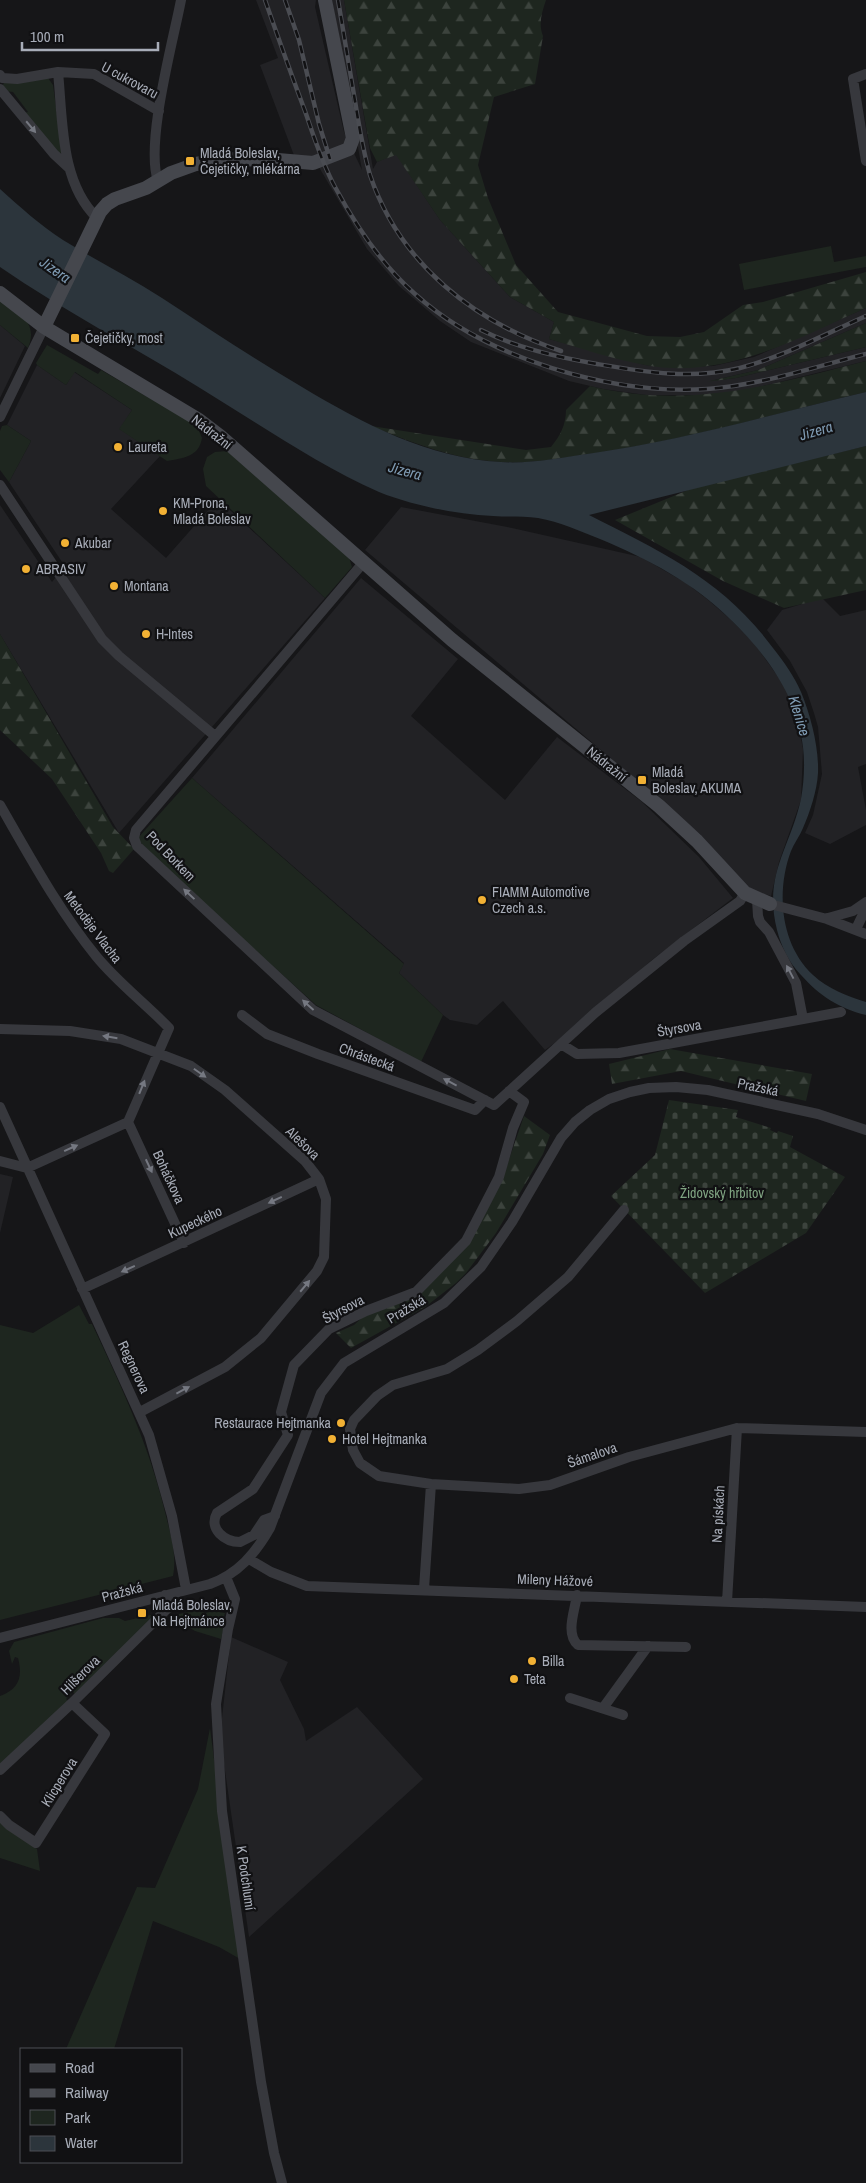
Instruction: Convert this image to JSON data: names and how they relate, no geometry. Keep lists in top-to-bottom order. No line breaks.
{"streets":{"street":["U cukrovaru","Nádražní","Pod Borkem","Metoděje Vlacha","Štyrsova","Chrástecká","Pražská","Alešova","Boháčkova","Kupeckého","Regnerova","Šámalova","Na pískách","Mileny Hážové","Hilšerova","Klicperova","K Podchlumí"]},"crossings":[["Pod Borkem","Chrástecká"],["Metoděje Vlacha","Alešova"],["Štyrsova","Pražská"],["Pražská","Regnerova"],["Pražská","Mileny Hážové"],["Pražská","Hilšerova"],["Pražská","K Podchlumí"],["Alešova","Kupeckého"],["Alešova","Regnerova"],["Boháčkova","Kupeckého"],["Kupeckého","Regnerova"],["Šámalova","Na pískách"],["Na pískách","Mileny Hážové"],["Hilšerova","Klicperova"]],"one_way":["Boháčkova","Kupeckého"],"water":["Jizera","Klenice"],"parks":["Židovský hřbitov"],"places":{"transit":["Mladá Boleslav, Čejetičky, mlékárna","Čejetičky, most","Mladá Boleslav, AKUMA","Mladá Boleslav, Na Hejtmánce"],"other":["Laureta","KM-Prona, Mladá Boleslav","Akubar","ABRASIV","Montana","H-Intes","FIAMM Automotive Czech a.s.","Restaurace Hejtmanka","Hotel Hejtmanka","Billa","Teta"]},"legend":["Road","Railway","Park","Water"],"scale_bar":"100 m"}
